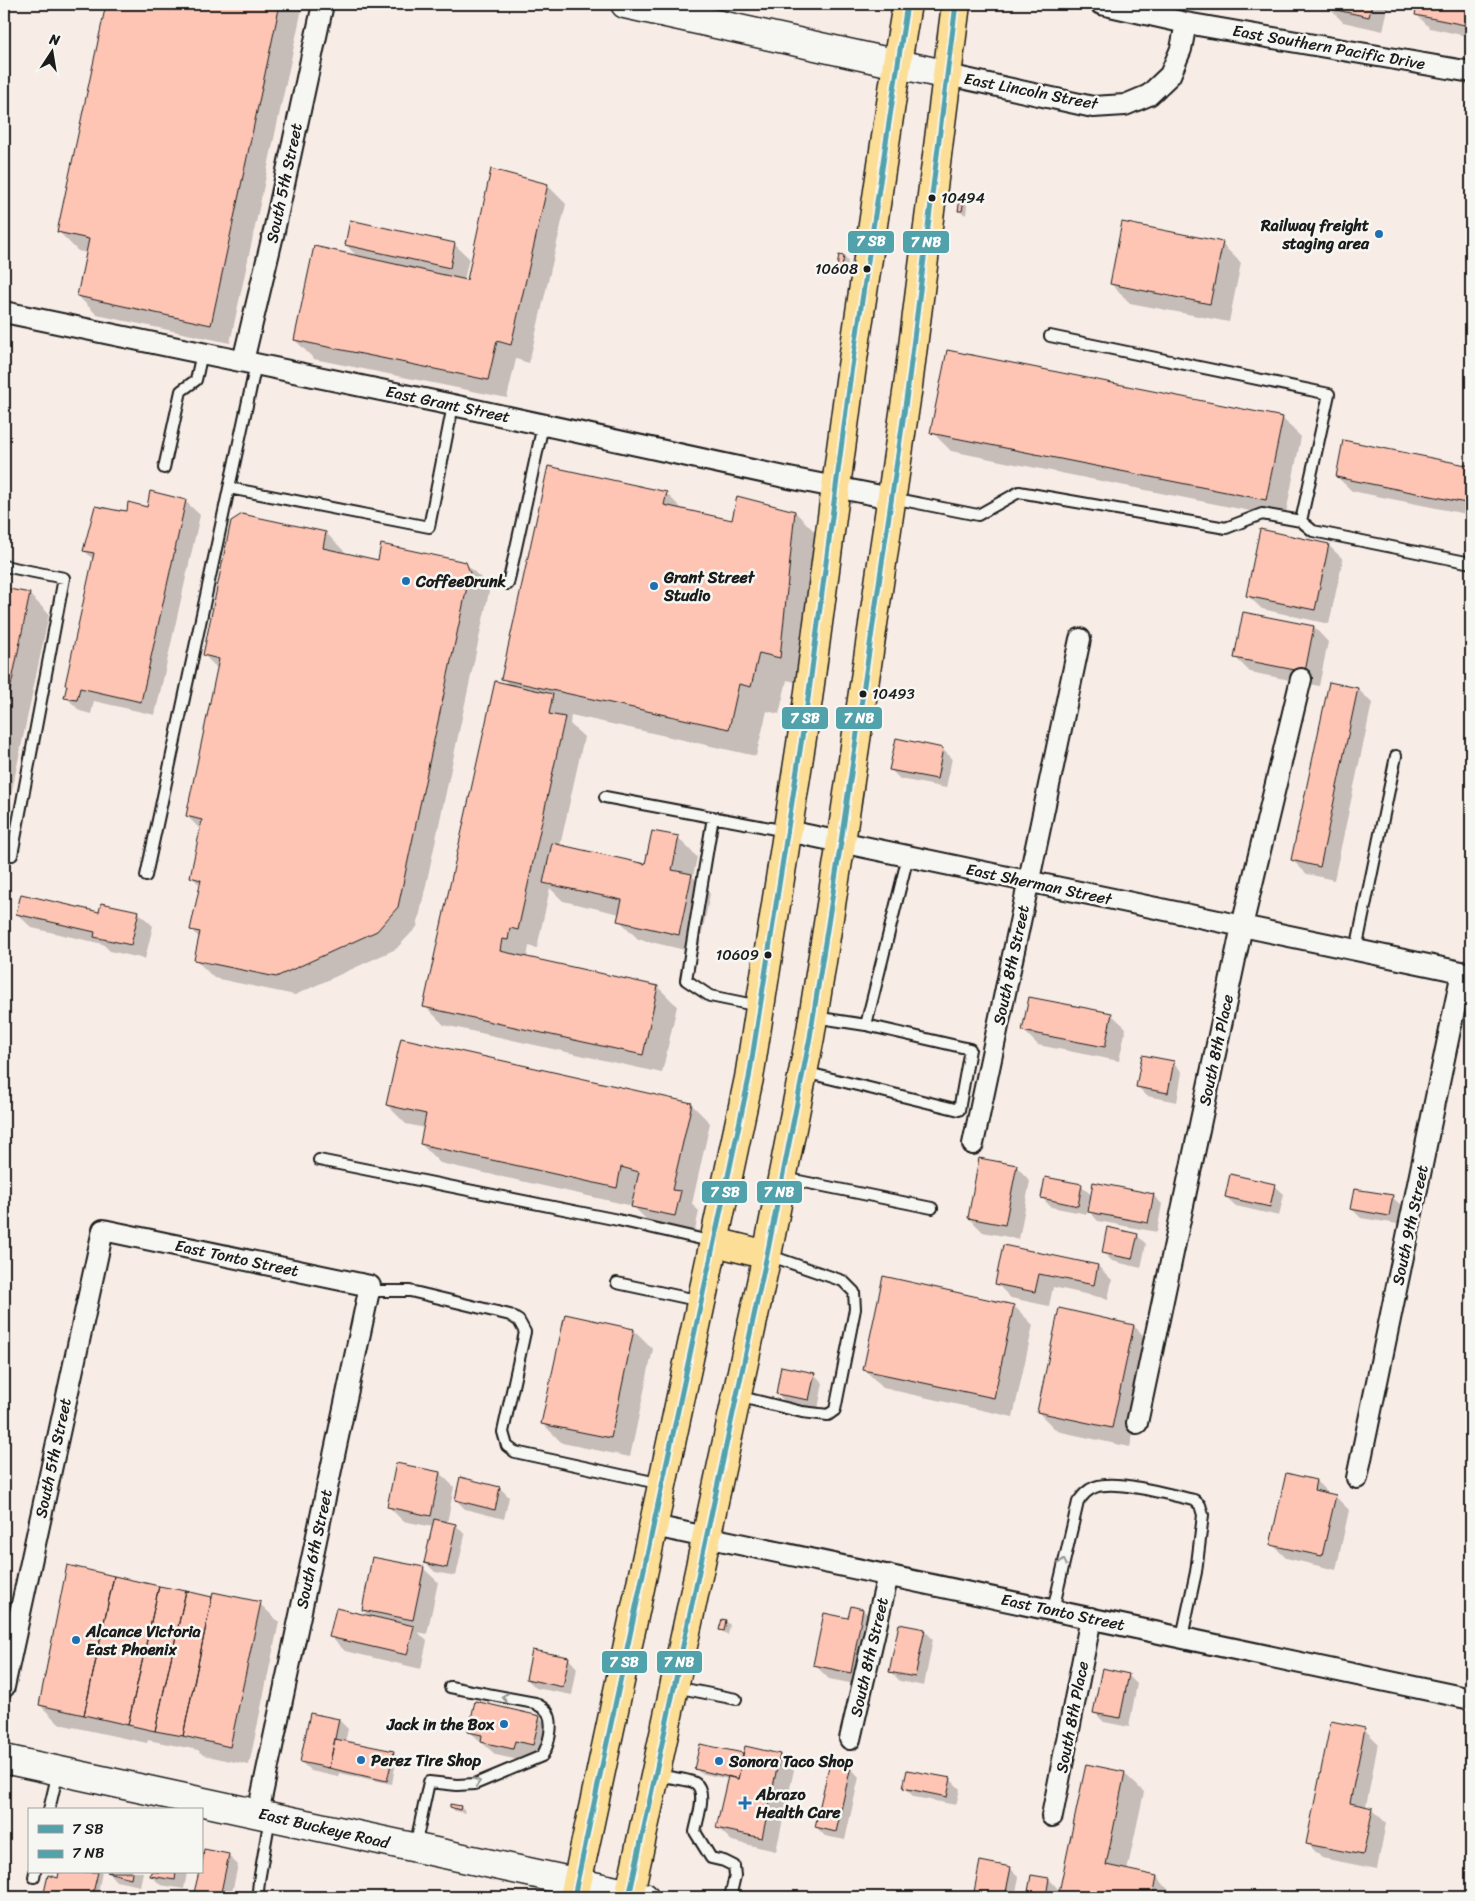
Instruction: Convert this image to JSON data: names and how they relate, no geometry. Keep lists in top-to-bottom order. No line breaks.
{"streets":{"main road":["East Lincoln Street","East Buckeye Road"],"street":["East Southern Pacific Drive","South 5th Street","East Grant Street","East Sherman Street","South 8th Street","South 8th Place","South 9th Street","East Tonto Street","South 6th Street"]},"crossings":[["East Southern Pacific Drive","East Lincoln Street"],["South 5th Street","East Grant Street"],["South 5th Street","East Tonto Street"],["East Sherman Street","South 8th Street"],["East Sherman Street","South 8th Place"],["East Sherman Street","South 9th Street"],["South 8th Street","East Tonto Street"],["South 8th Place","East Tonto Street"],["East Tonto Street","South 6th Street"],["South 6th Street","East Buckeye Road"]],"places":{"other":["10494","Railway freight staging area","10608","CoffeeDrunk","Grant Street Studio","10493","10609","Alcance Victoria East Phoenix","Jack in the Box","Perez Tire Shop","Sonora Taco Shop"],"health":["Abrazo Health Care"]},"legend":["7 SB","7 NB"],"north":"top"}
